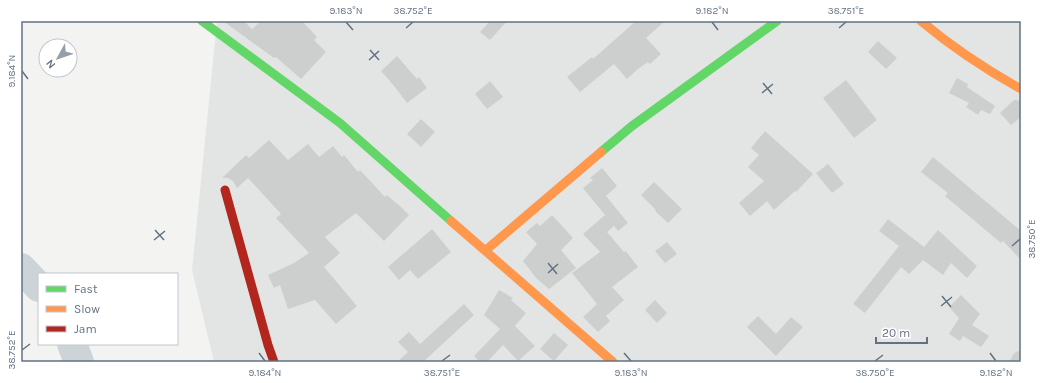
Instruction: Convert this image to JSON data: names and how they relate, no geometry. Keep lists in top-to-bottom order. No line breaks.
{"legend":["Fast","Slow","Jam"],"scale_bar":"20 m","north":"bottom left","coordinates":["9.183°N","38.752°E","9.182°N","38.751°E","9.184°N","38.750°E"]}
